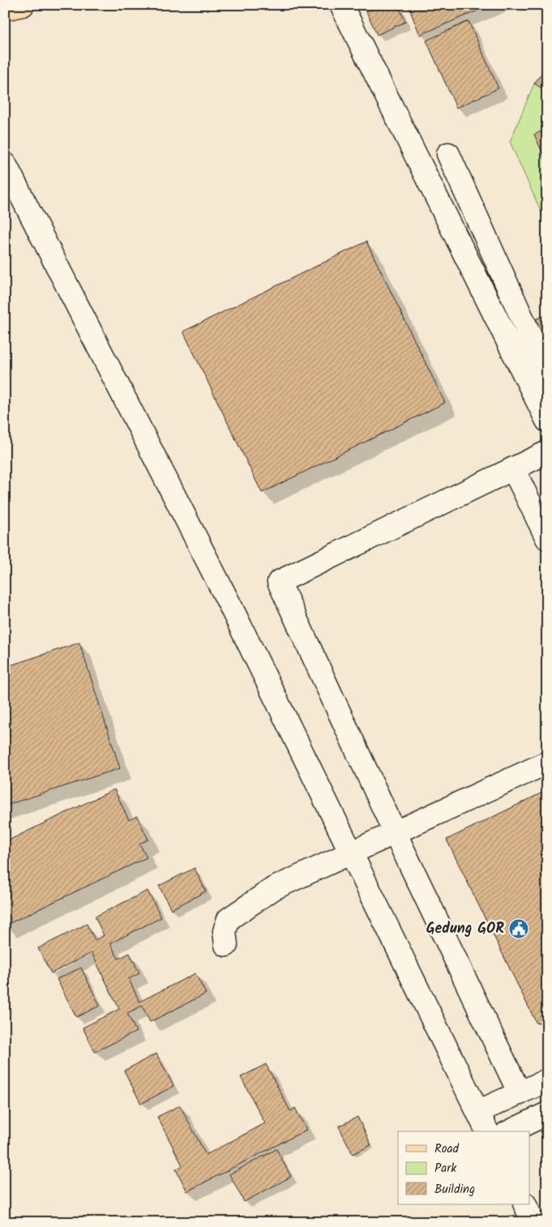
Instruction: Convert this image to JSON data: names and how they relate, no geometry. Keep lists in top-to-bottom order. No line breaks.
{"places":{"public building":["Gedung GOR"]},"legend":["Road","Park","Building"]}
